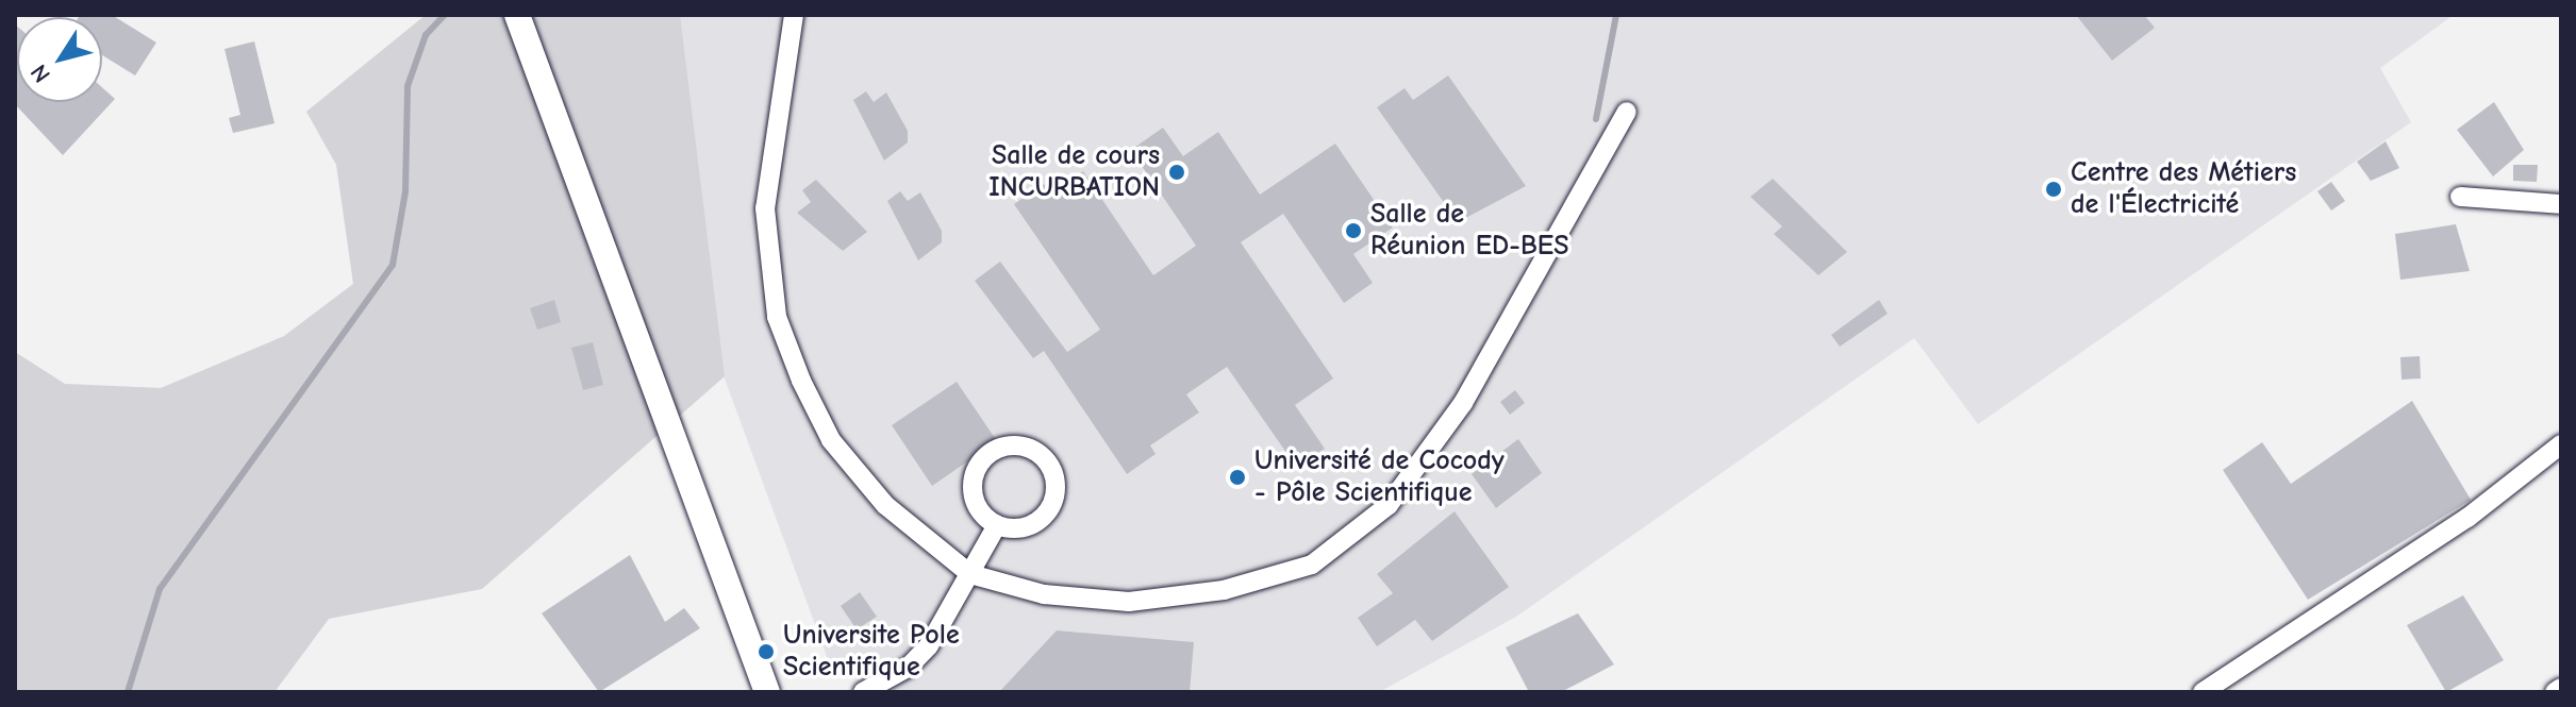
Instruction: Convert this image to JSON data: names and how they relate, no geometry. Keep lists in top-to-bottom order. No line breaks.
{"places":["Salle de cours INCURBATION","Centre des Métiers de l'Électricité","Salle de Réunion ED-BES","Université de Cocody - Pôle Scientifique","Universite Pole Scientifique"],"north":"bottom left"}
